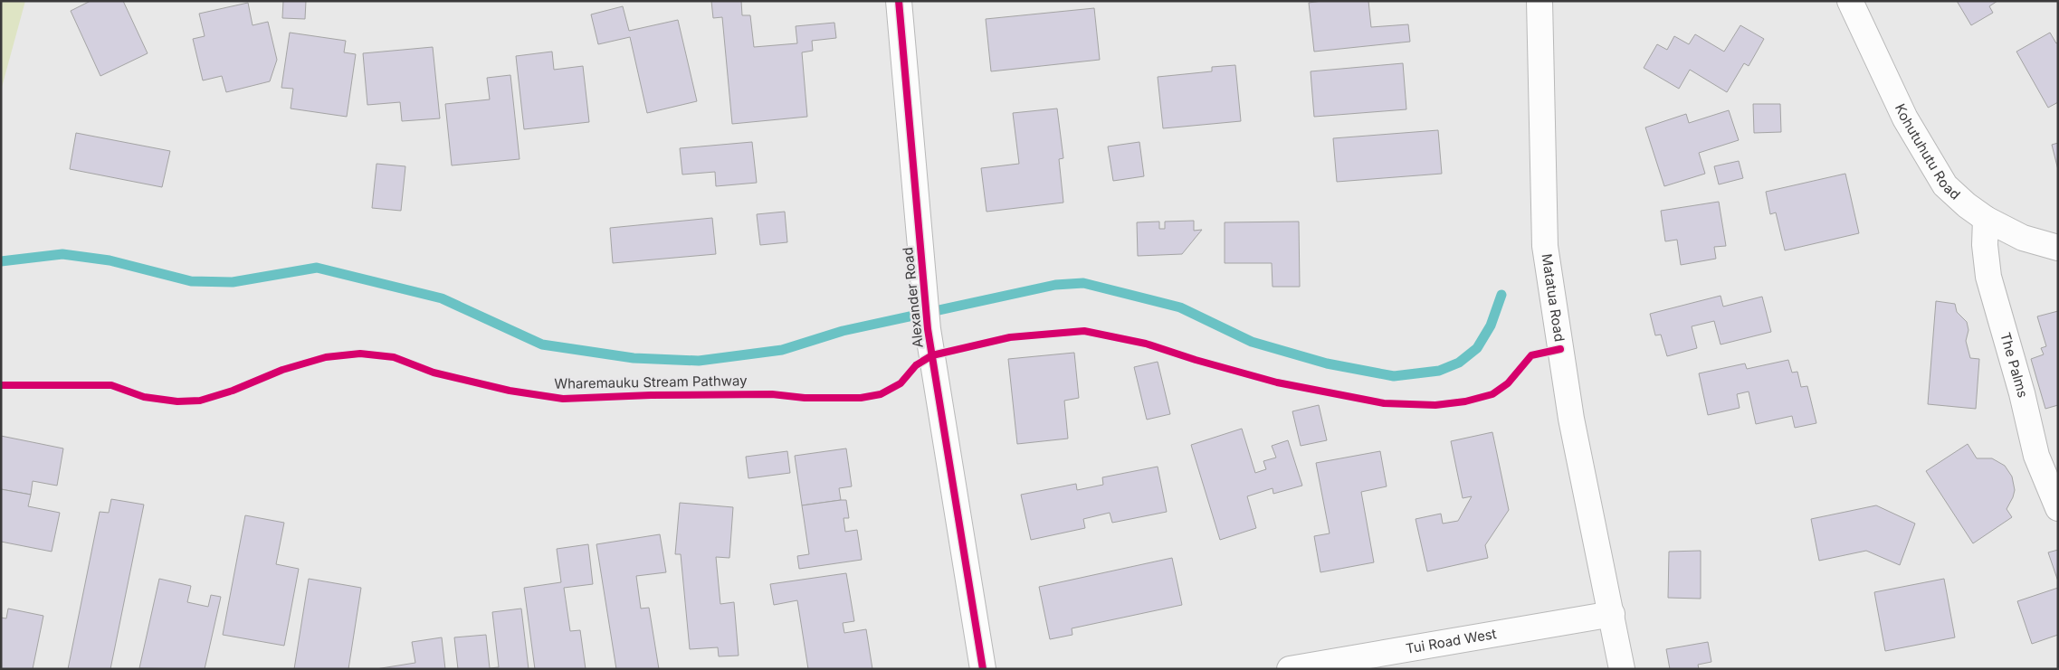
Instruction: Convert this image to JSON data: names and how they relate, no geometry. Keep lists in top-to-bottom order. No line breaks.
{"streets":{"street":["Kohutuhutu Road","Alexander Road","Matatua Road","The Palms","Tui Road West"],"cycle path":["Wharemauku Stream Pathway"]},"crossings":[["Kohutuhutu Road","The Palms"],["Matatua Road","Tui Road West"]]}
